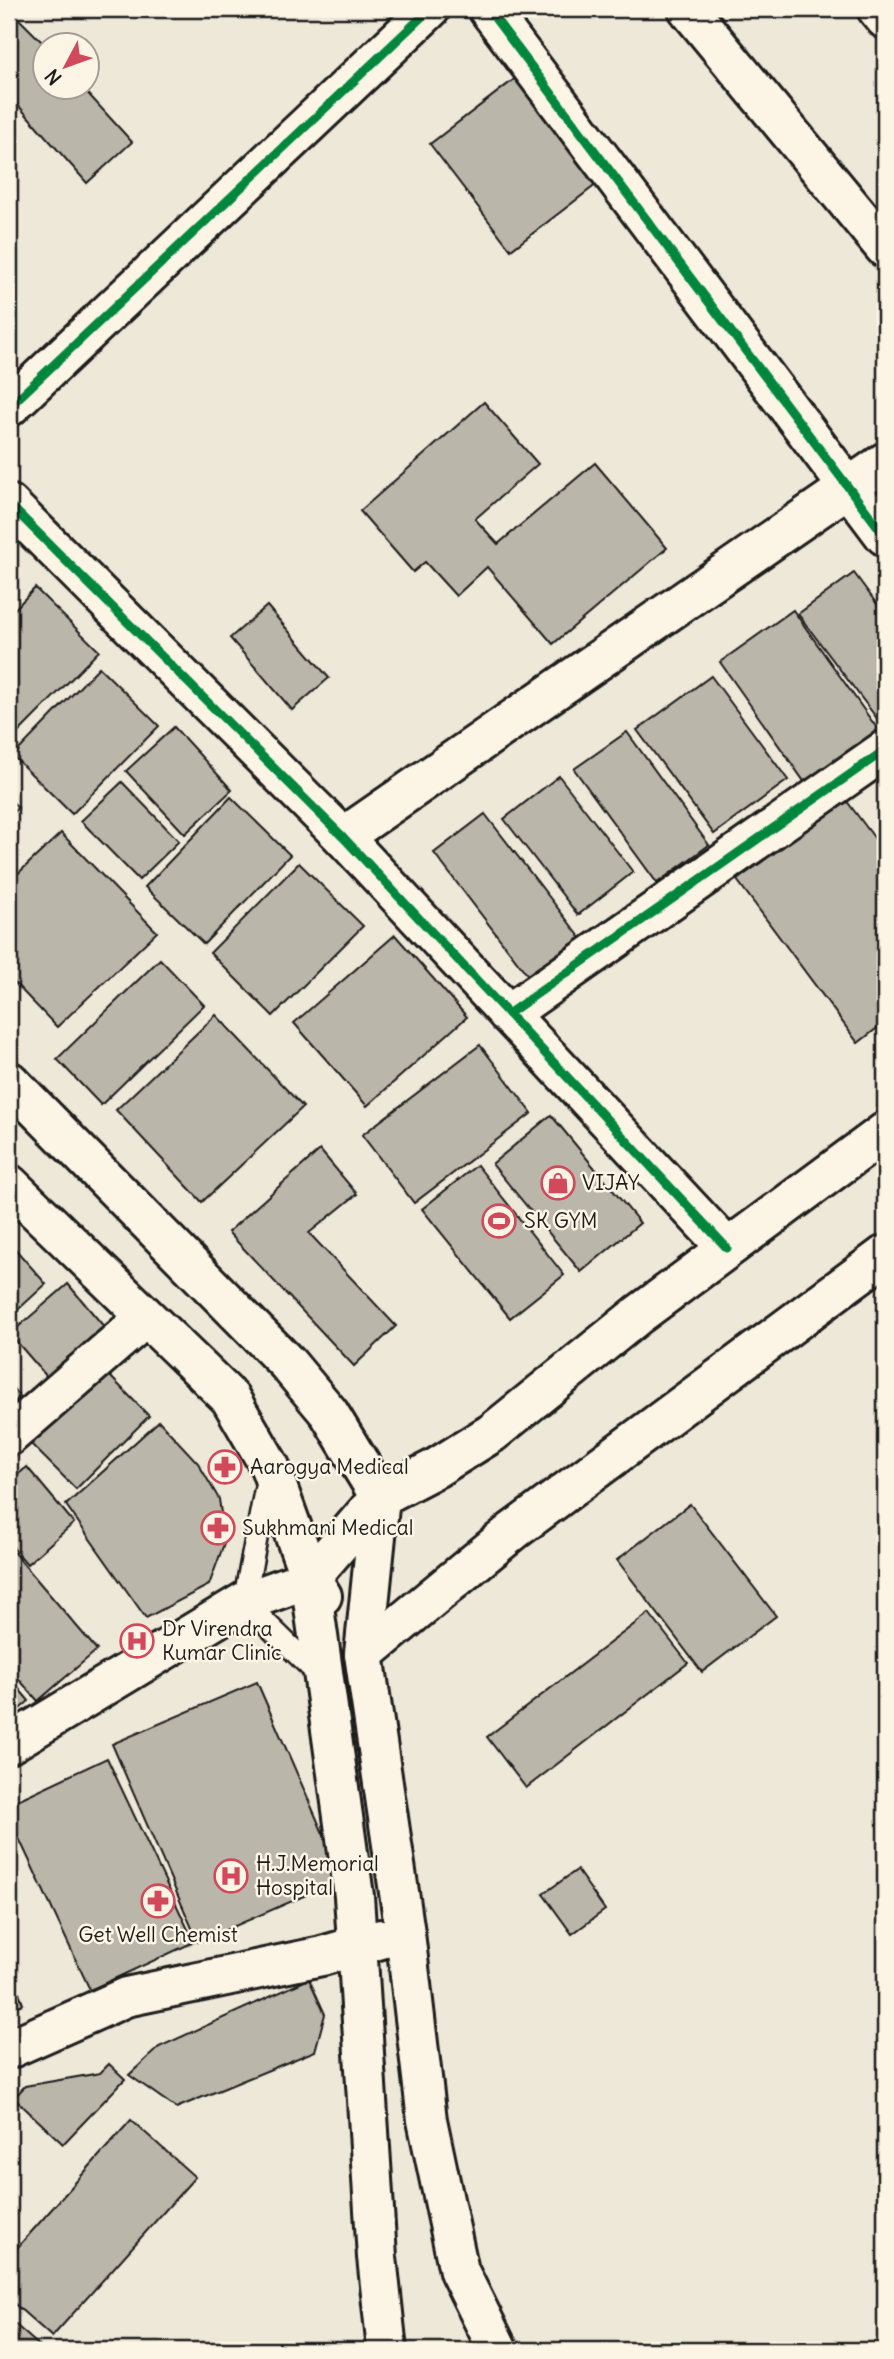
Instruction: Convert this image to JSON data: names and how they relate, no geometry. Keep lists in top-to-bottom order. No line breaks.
{"places":{"shop":["VIJAY"],"sports":["SK GYM"],"pharmacy":["Aarogya Medical","Sukhmani Medical","Get Well Chemist"],"hospital":["Dr Virendra Kumar Clinic","H.J.Memorial Hospital"]},"north":"bottom left"}
